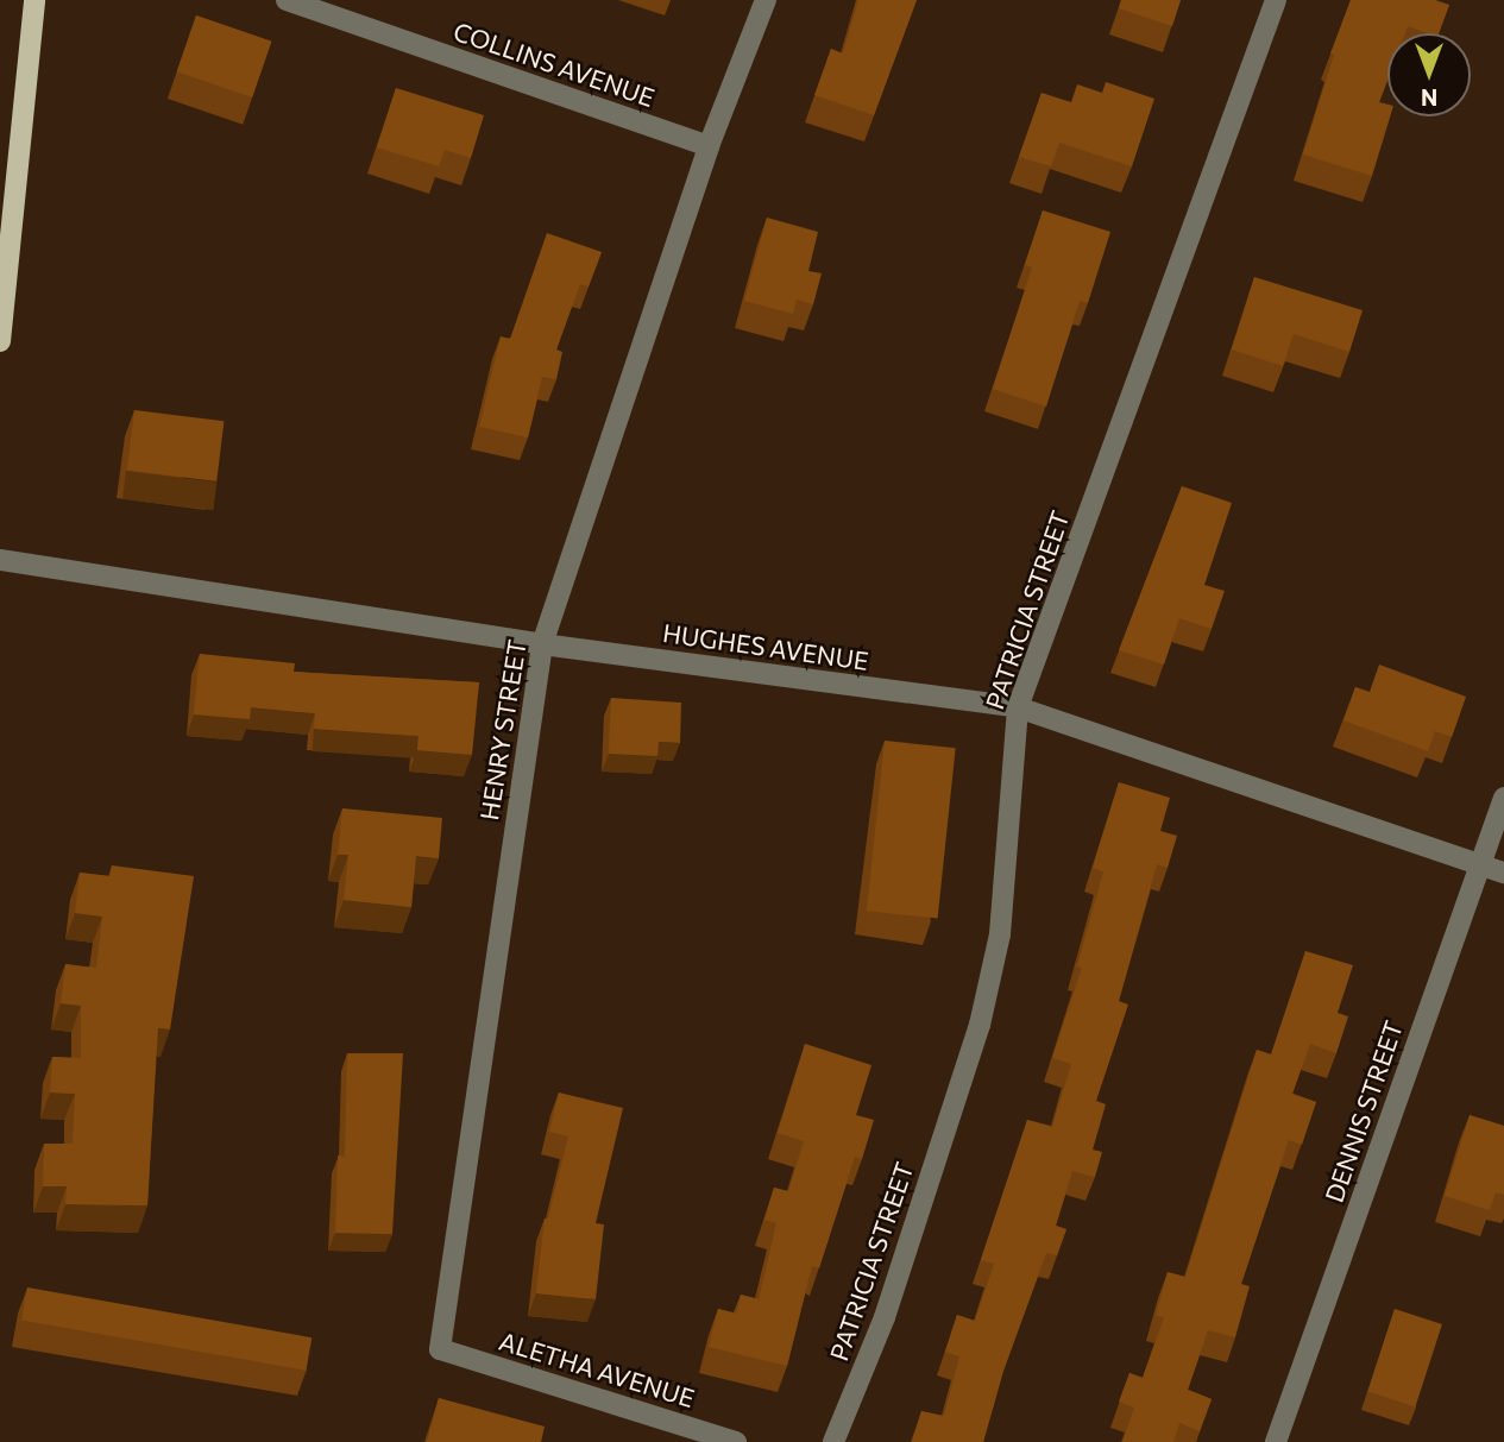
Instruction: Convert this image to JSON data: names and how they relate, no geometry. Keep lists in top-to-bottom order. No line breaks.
{"streets":{"street":["COLLINS AVENUE","PATRICIA STREET","HUGHES AVENUE","HENRY STREET","DENNIS STREET","ALETHA AVENUE"]},"crossings":[["COLLINS AVENUE","HENRY STREET"],["PATRICIA STREET","HUGHES AVENUE"],["HUGHES AVENUE","HENRY STREET"],["HUGHES AVENUE","DENNIS STREET"],["HENRY STREET","ALETHA AVENUE"]],"north":"bottom"}
